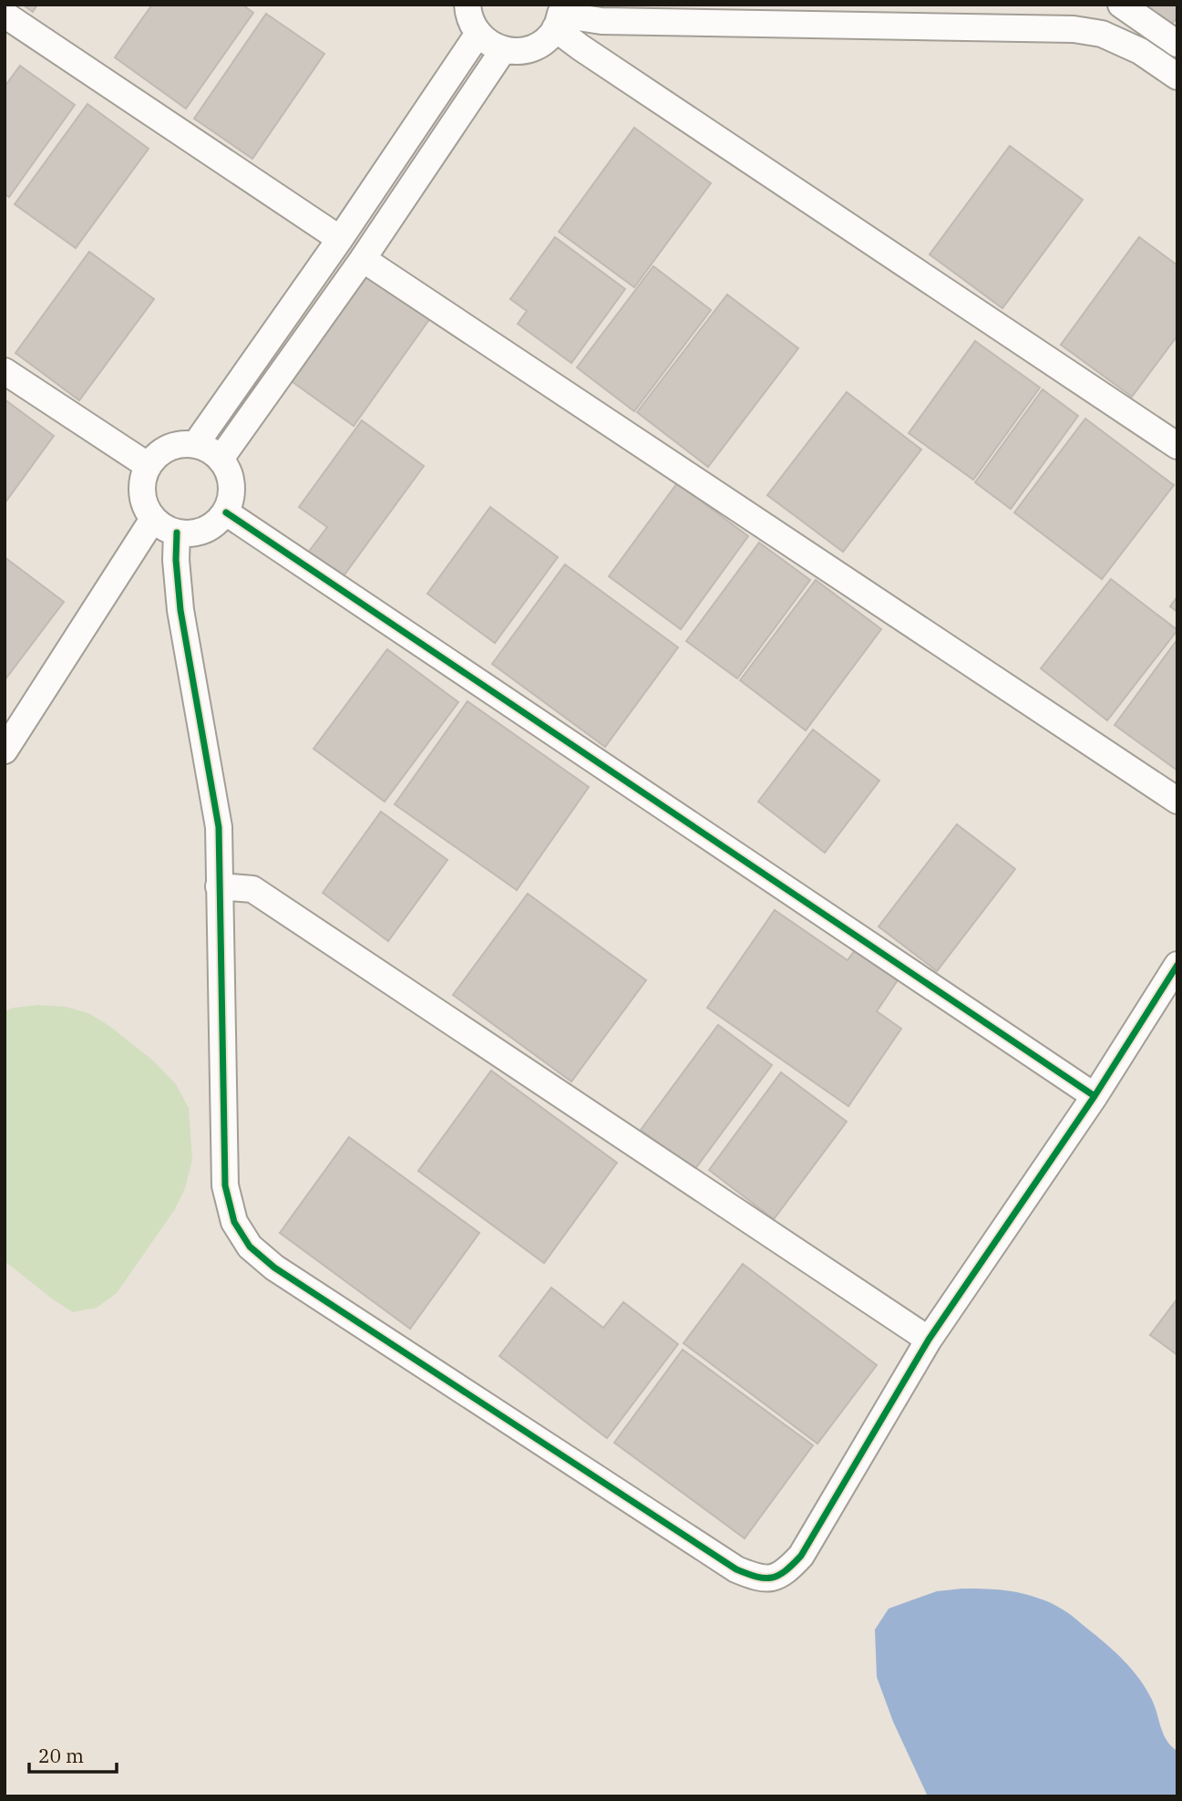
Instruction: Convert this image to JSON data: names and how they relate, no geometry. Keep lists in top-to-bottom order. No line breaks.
{"scale_bar":"20 m"}
